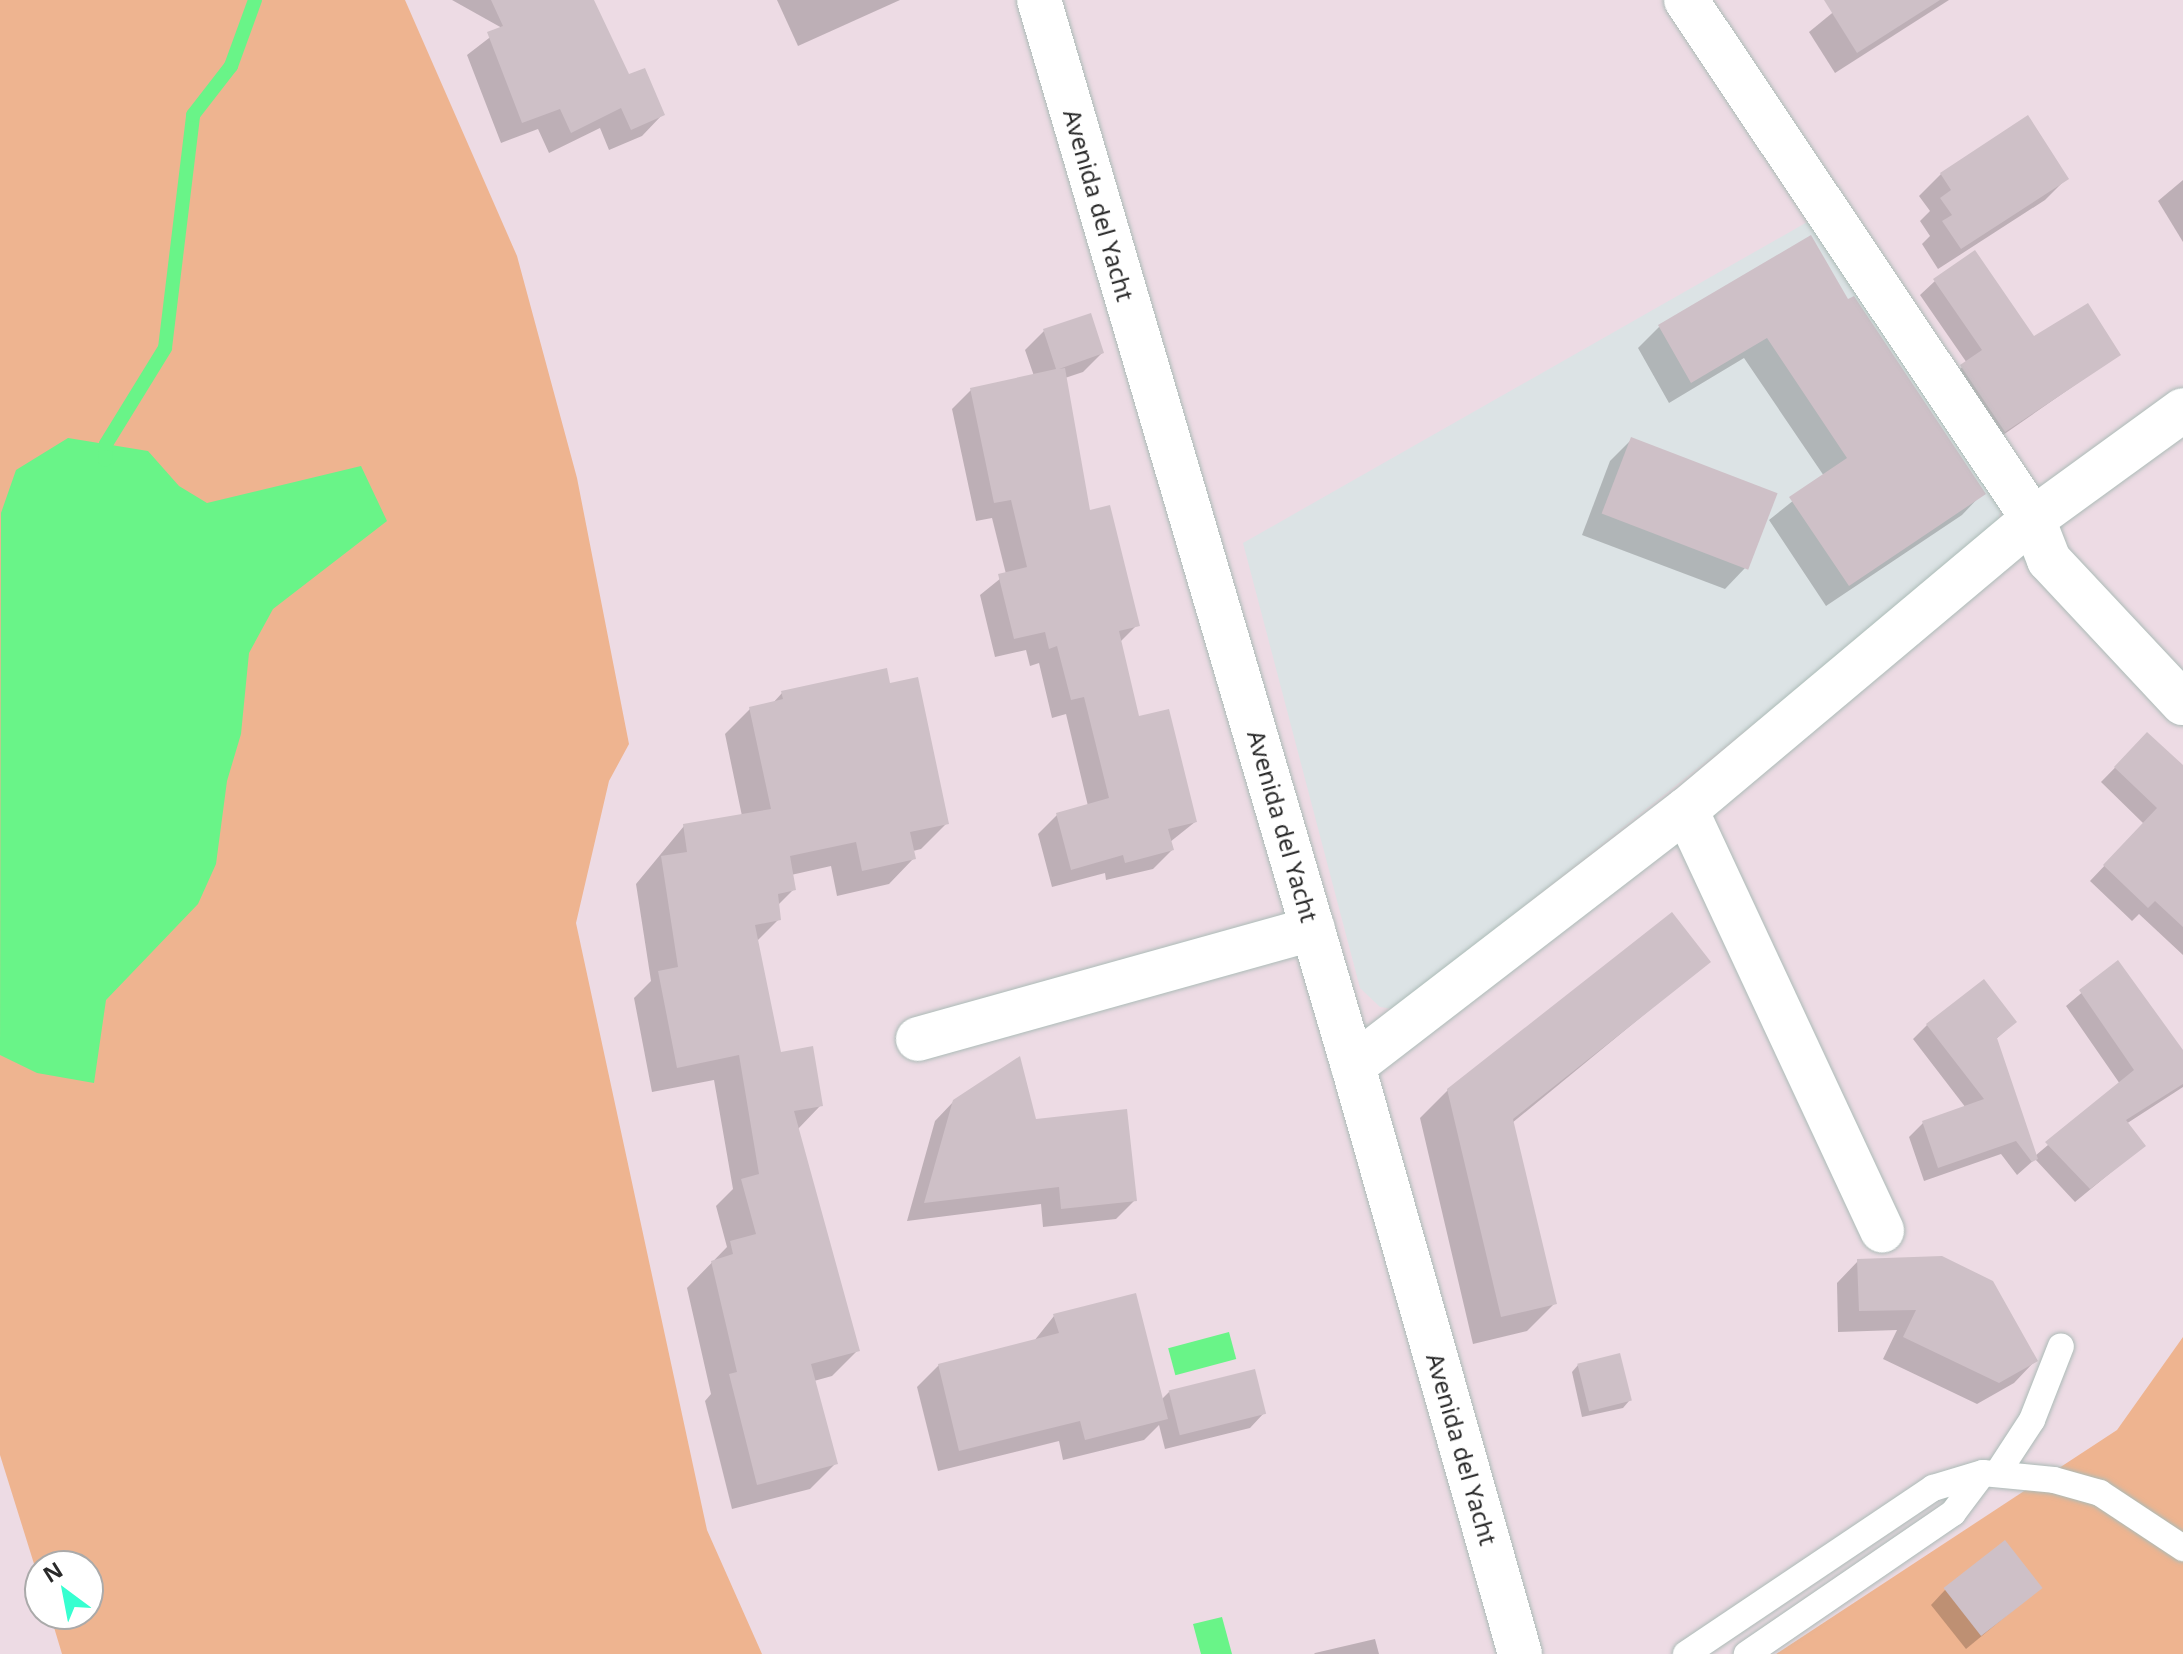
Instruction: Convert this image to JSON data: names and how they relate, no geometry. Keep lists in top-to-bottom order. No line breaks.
{"streets":{"street":["Avenida del Yacht"]},"north":"top left"}
